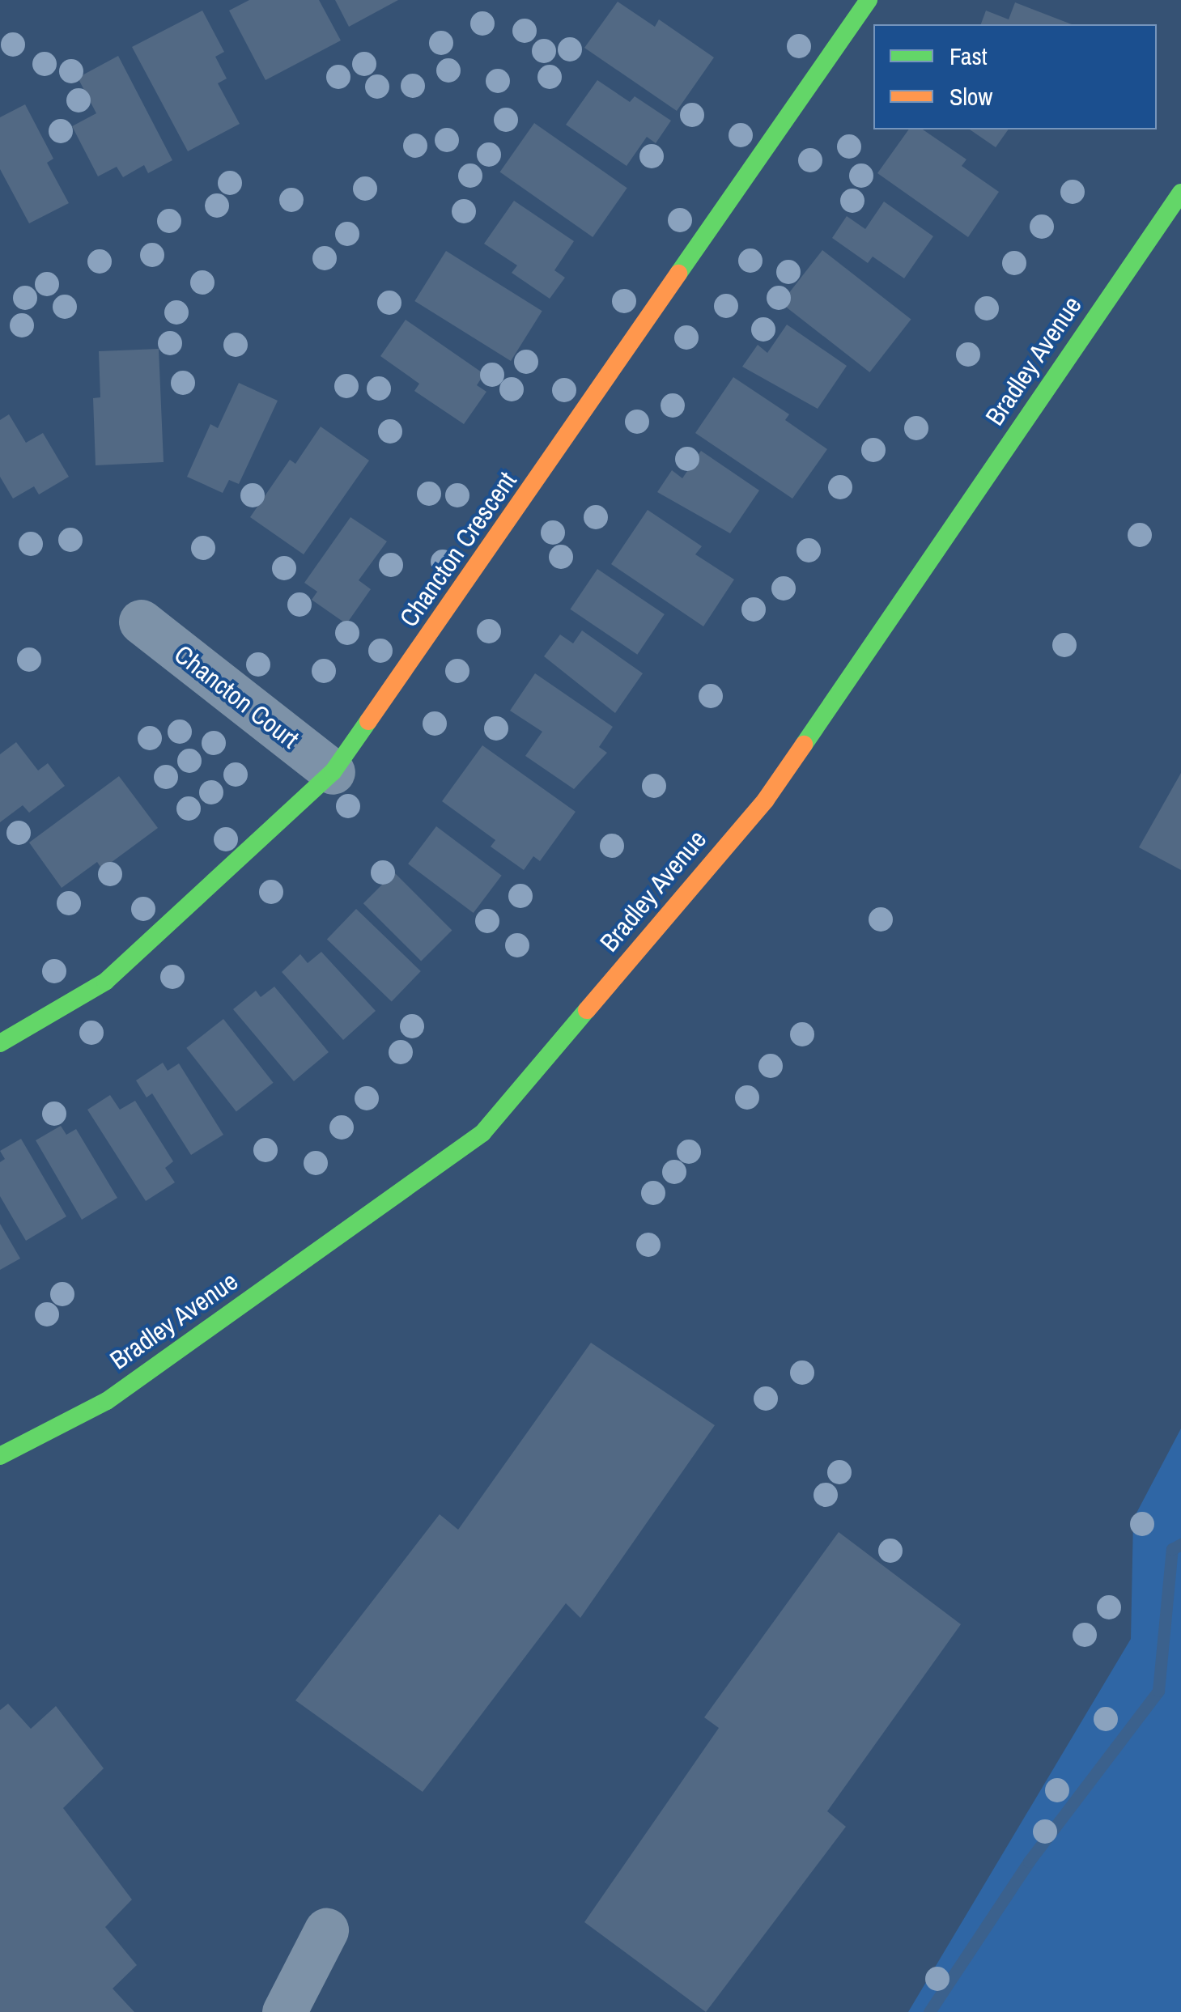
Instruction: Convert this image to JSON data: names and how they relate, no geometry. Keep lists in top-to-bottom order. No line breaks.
{"streets":{"main road":["Bradley Avenue","Chancton Crescent"],"street":["Chancton Court"]},"crossings":[["Chancton Crescent","Chancton Court"]],"legend":["Fast","Slow"]}
